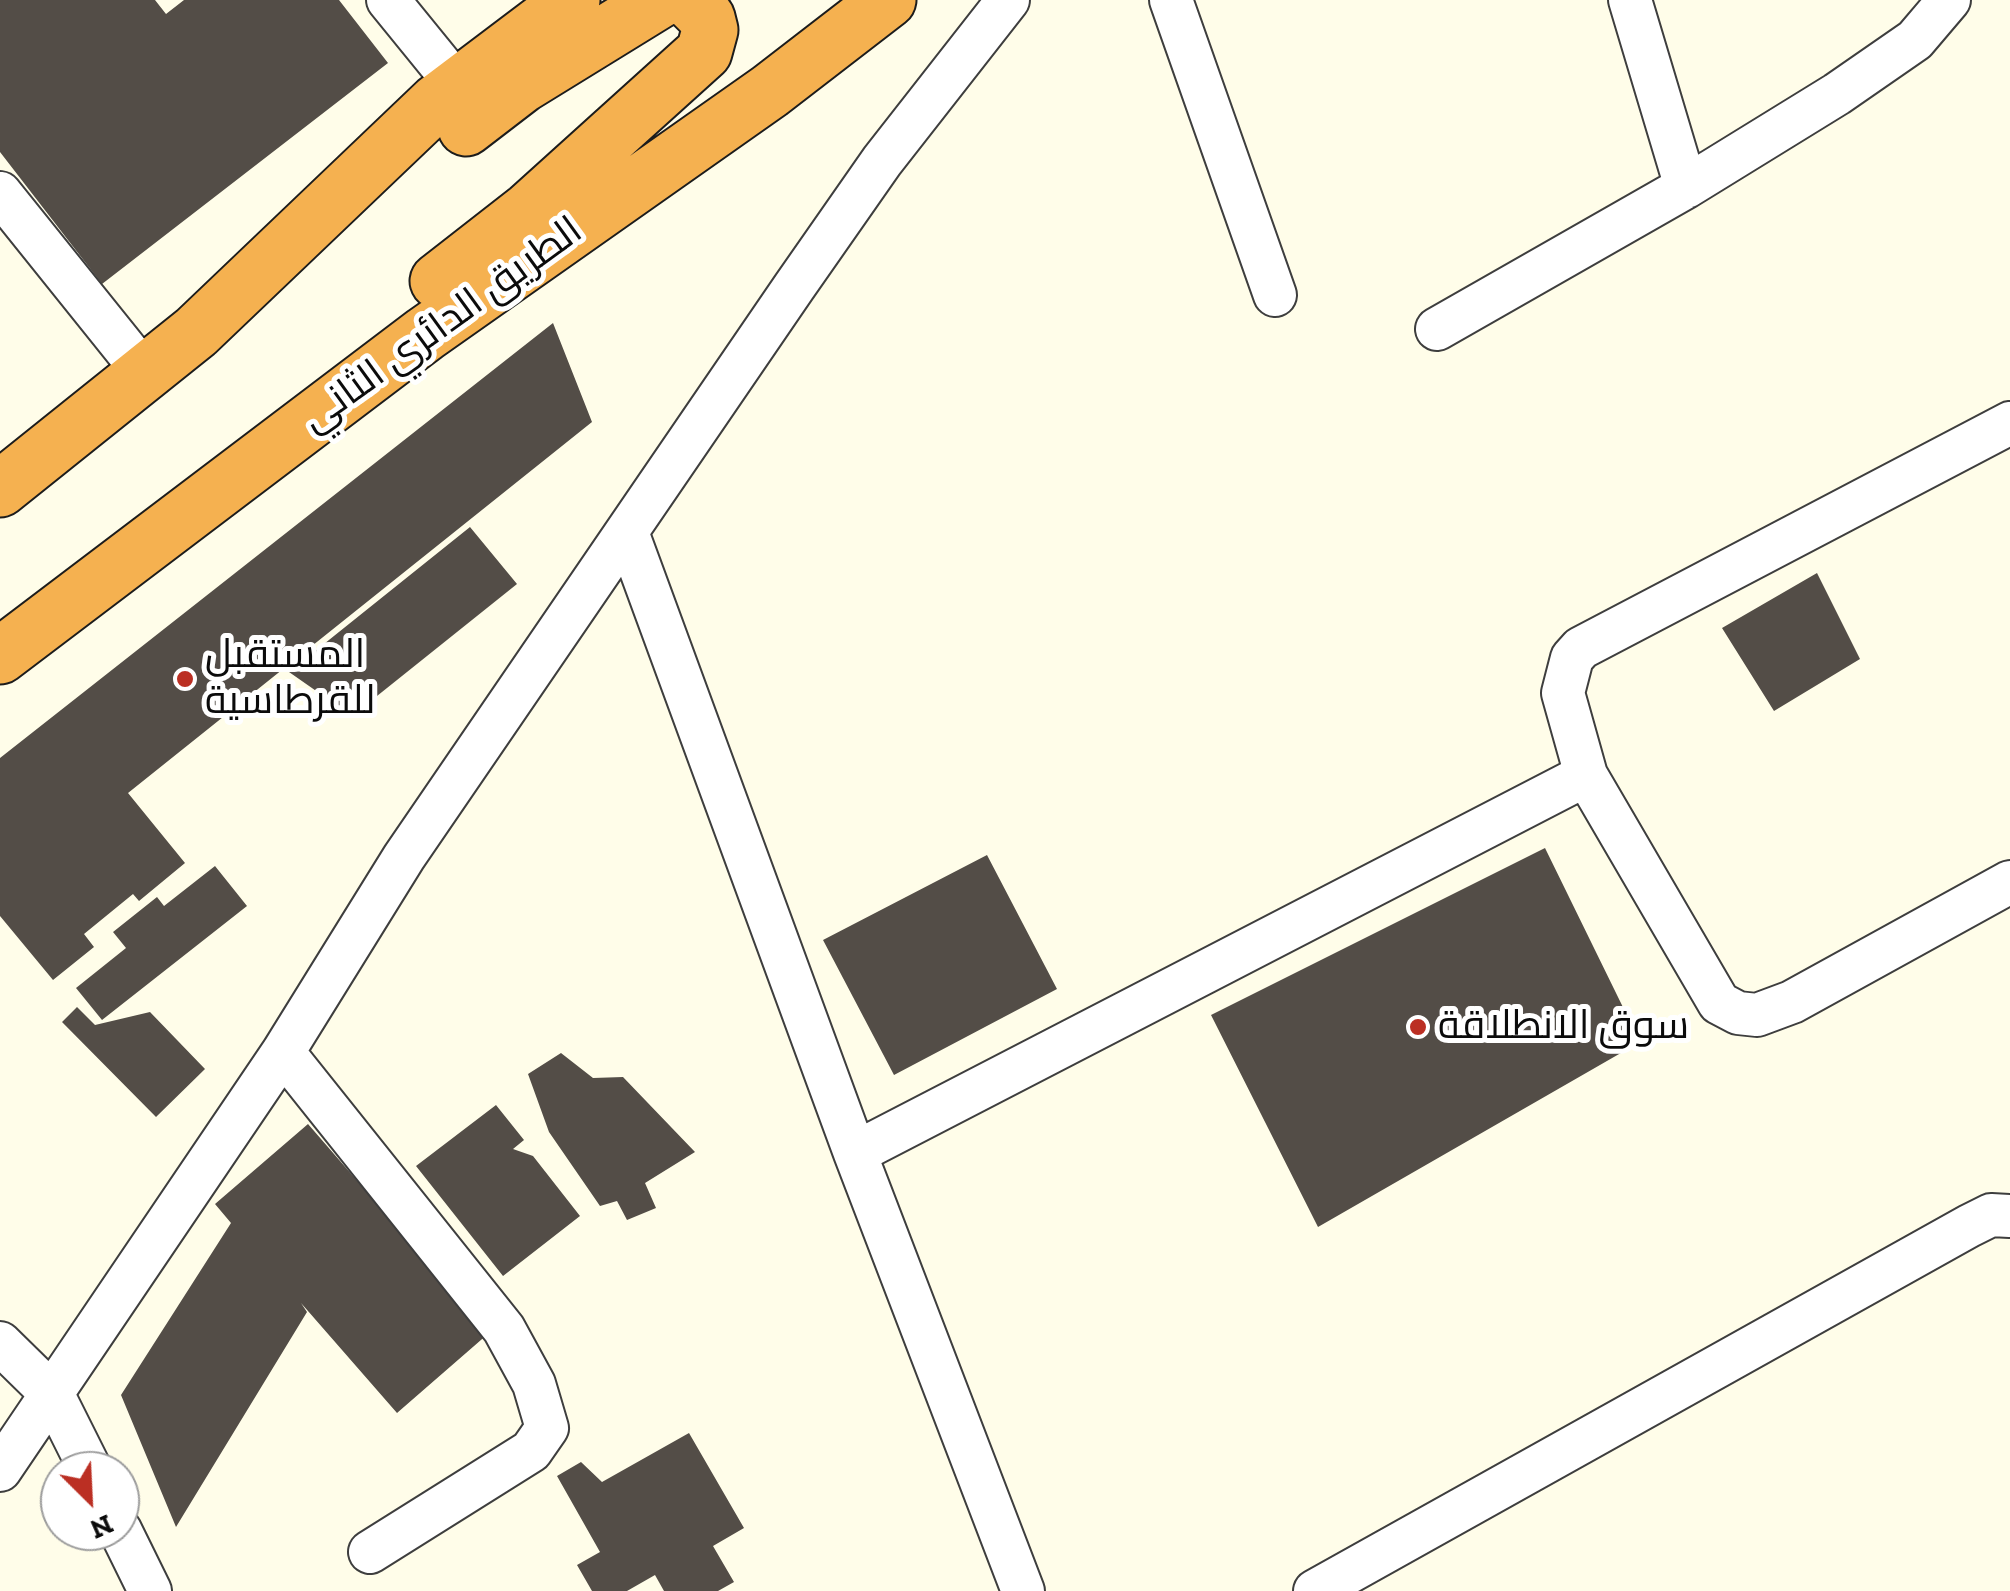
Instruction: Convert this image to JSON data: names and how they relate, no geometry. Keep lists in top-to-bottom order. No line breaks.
{"streets":{"highway":["الطريق الدائري الثاني"]},"places":["المستقبل للقرطاسية","سوق الانطلاقة"],"north":"bottom right"}
